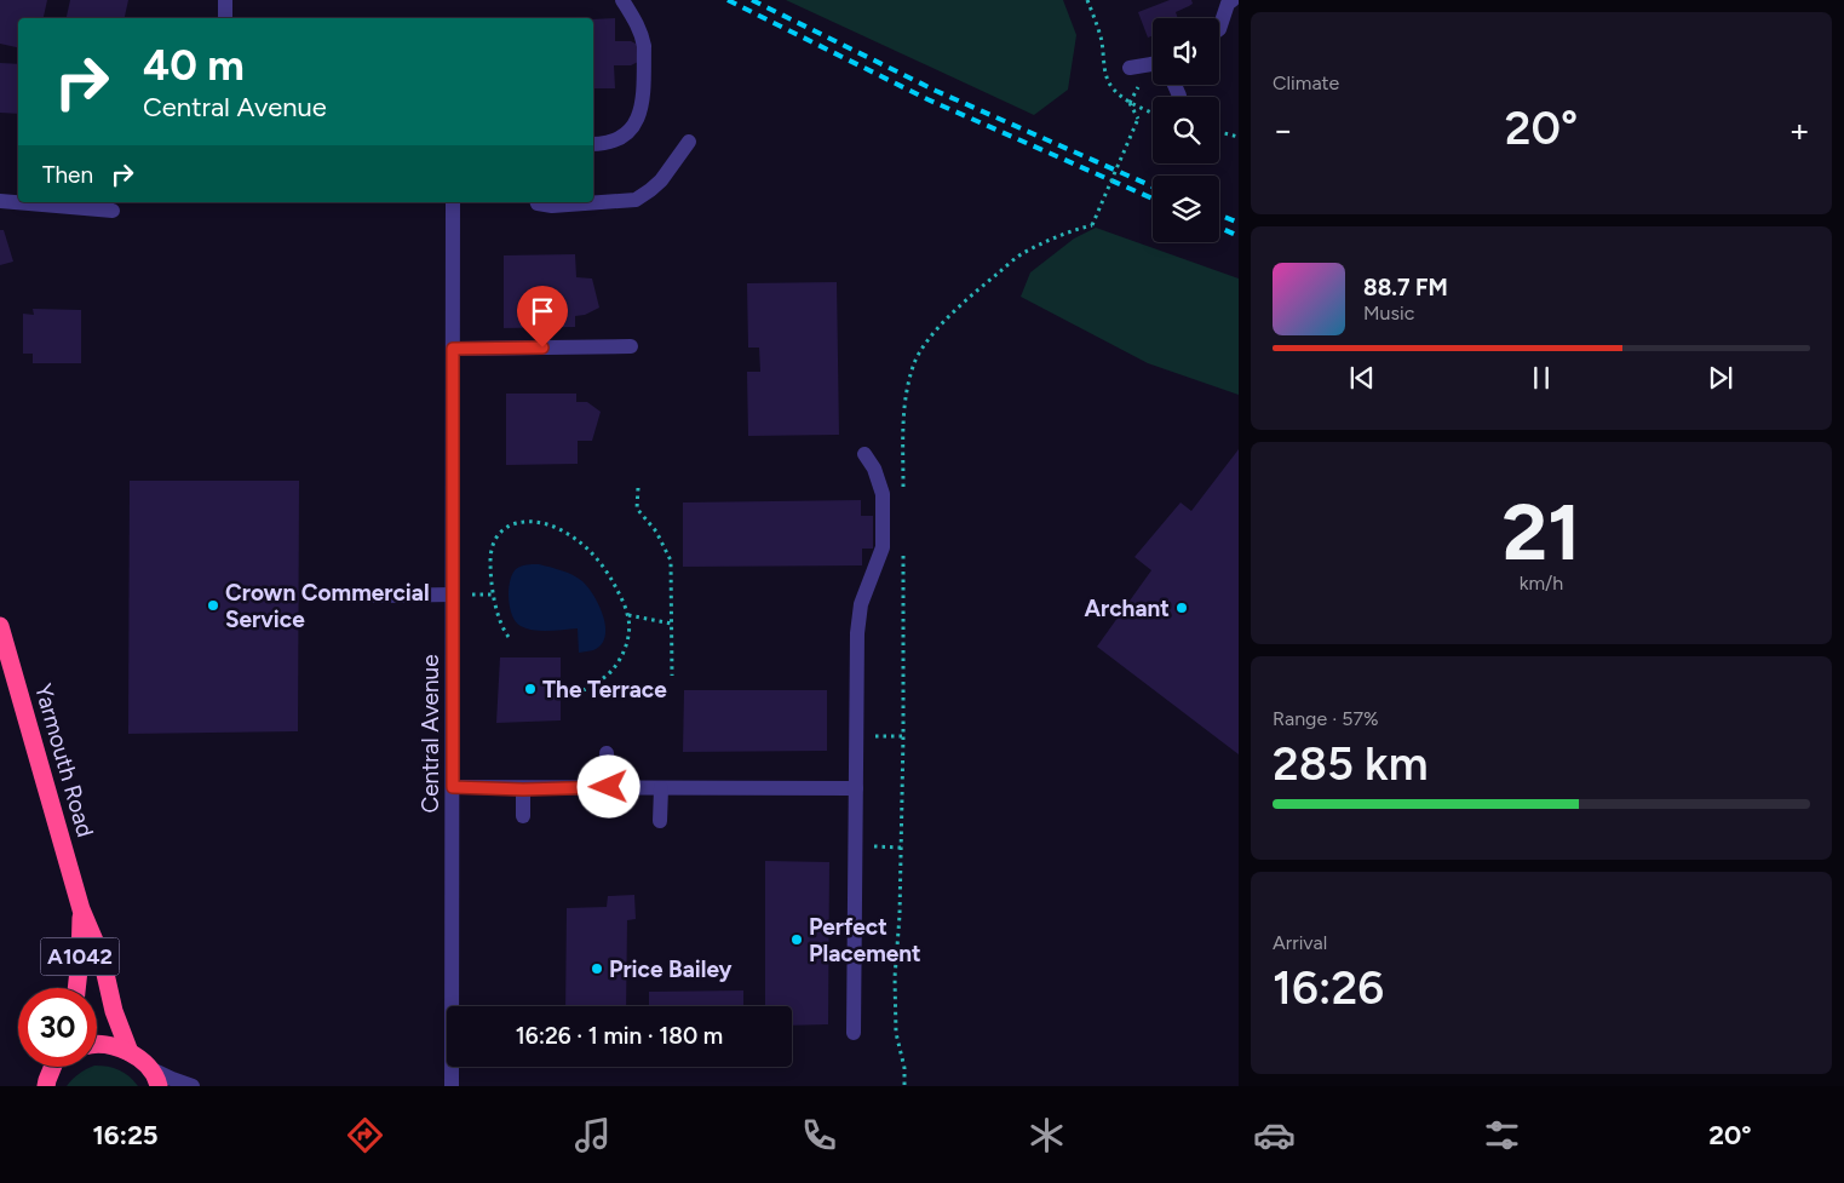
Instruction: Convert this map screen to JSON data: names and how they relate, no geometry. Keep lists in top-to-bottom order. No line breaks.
{"streets":{"highway":["Yarmouth Road","A1042"],"street":["Central Avenue"]},"places":["Crown Commercial Service","Archant","The Terrace","Perfect Placement","Price Bailey"],"page":{"tile":["Climate",["21","km/h"],["Range · 57%","285 km"],["Arrival","16:26"]],"turn":["40 m","Central Avenue"],"heat":["−","20°","+"],"then":"Then","song":["88.7 FM","Music"],"limit":"30","trip":"16:26 · 1 min · 180 m","tabs":["16:25","20°"]}}
